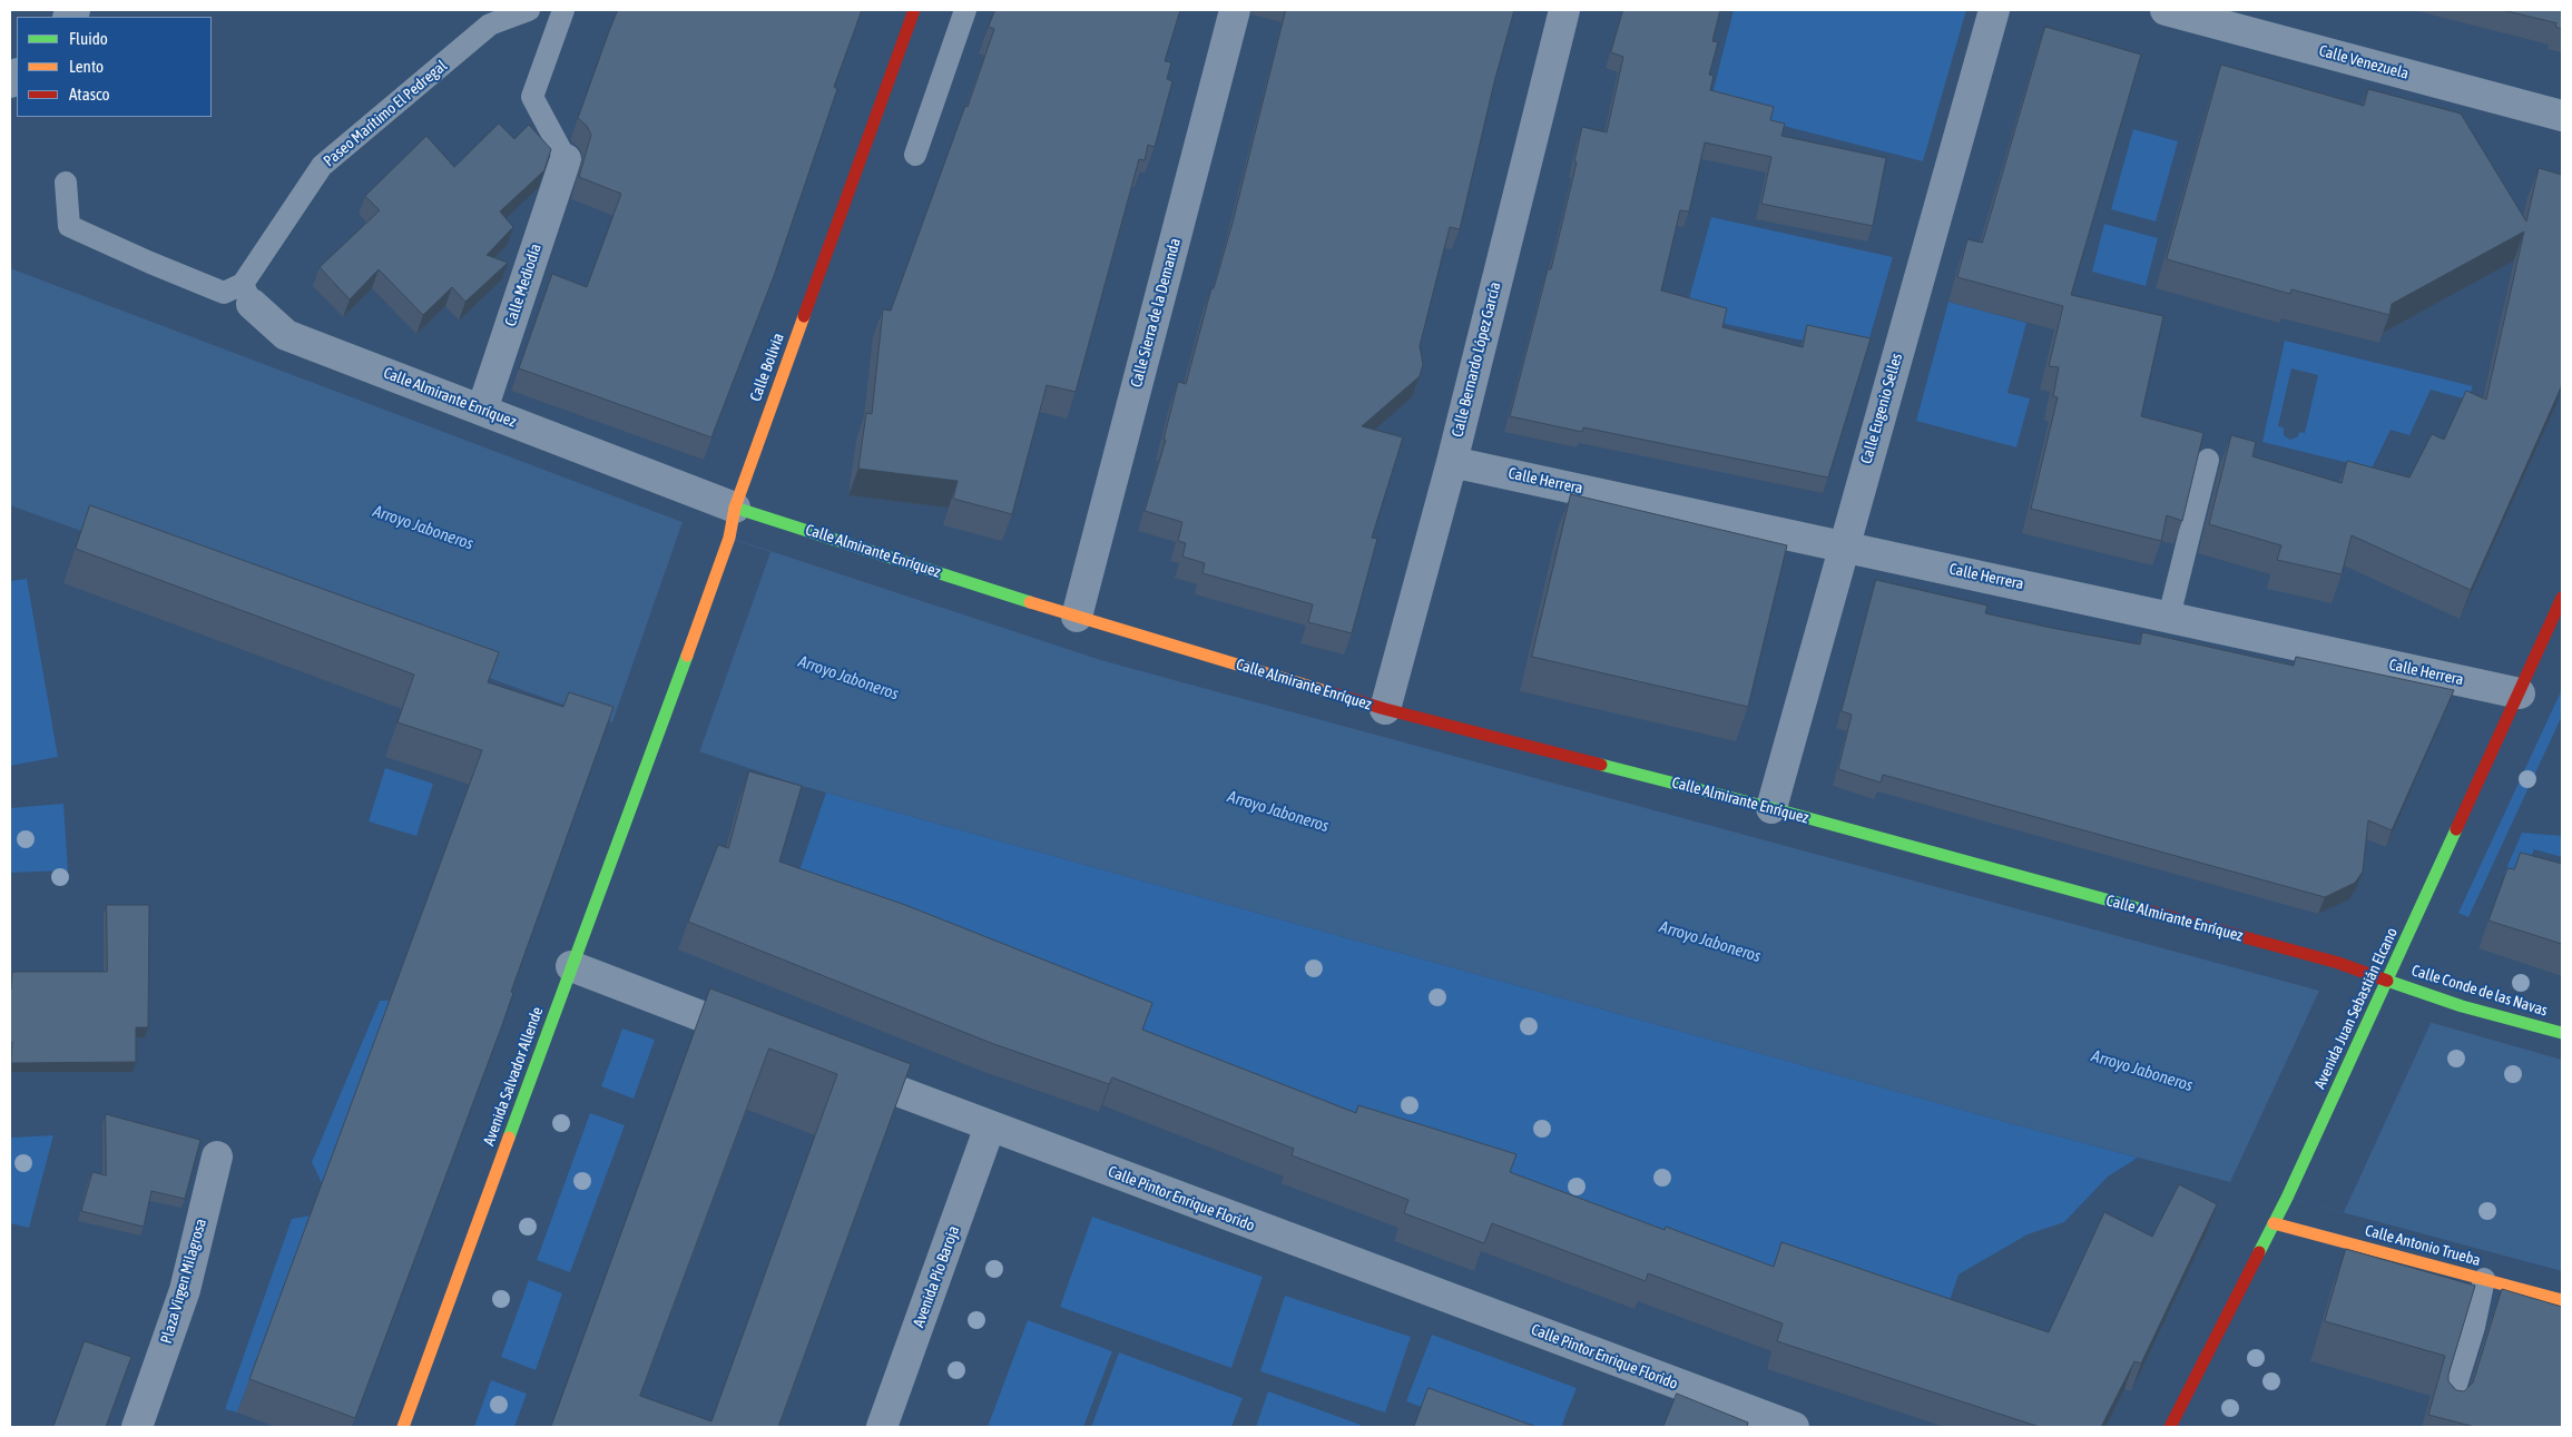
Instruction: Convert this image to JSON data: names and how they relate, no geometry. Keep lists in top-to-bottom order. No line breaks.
{"streets":{"main road":["Calle Bolivia","Calle Almirante Enríquez","Calle Conde de las Navas","Avenida Juan Sebastián Elcano","Avenida Salvador Allende","Calle Antonio Trueba"],"street":["Calle Venezuela","Calle Mediodía","Calle Sierra de la Demanda","Calle Bernardo López García","Calle Eugenio Selles","Calle Herrera","Calle Pintor Enrique Florido","Avenida Pío Baroja","Plaza Virgen Milagrosa"],"lane":["Paseo Marítimo El Pedregal"]},"crossings":[["Paseo Marítimo El Pedregal","Calle Almirante Enríquez"],["Calle Mediodía","Calle Almirante Enríquez"],["Calle Sierra de la Demanda","Calle Almirante Enríquez"],["Calle Bernardo López García","Calle Almirante Enríquez"],["Calle Bernardo López García","Calle Herrera"],["Calle Bolivia","Calle Almirante Enríquez"],["Calle Bolivia","Avenida Salvador Allende"],["Calle Almirante Enríquez","Calle Eugenio Selles"],["Calle Almirante Enríquez","Calle Conde de las Navas"],["Calle Almirante Enríquez","Avenida Juan Sebastián Elcano"],["Calle Eugenio Selles","Calle Herrera"],["Calle Herrera","Avenida Juan Sebastián Elcano"],["Calle Conde de las Navas","Avenida Juan Sebastián Elcano"],["Avenida Juan Sebastián Elcano","Calle Antonio Trueba"],["Calle Pintor Enrique Florido","Avenida Pío Baroja"]],"water":["Arroyo Jaboneros"],"legend":["Fluido","Lento","Atasco"]}
